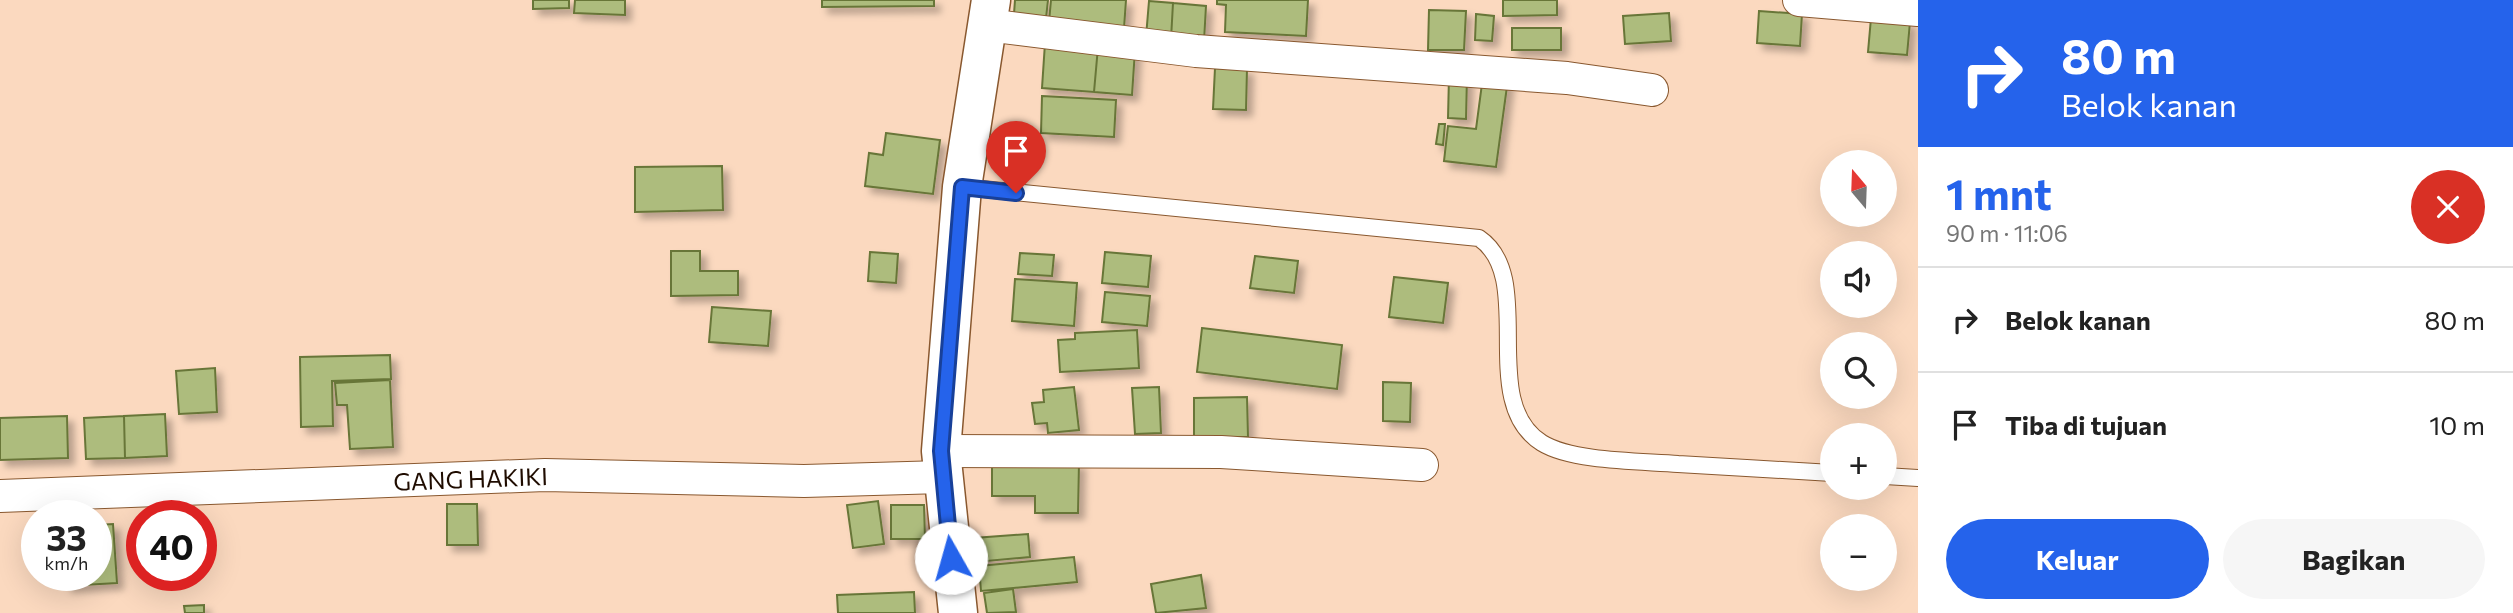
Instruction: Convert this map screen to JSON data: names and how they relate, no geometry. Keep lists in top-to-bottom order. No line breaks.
{"streets":{"street":["GANG HAKIKI"]},"north":"top","page":{"turn":["80 m","Belok kanan"],"heading":["1 mnt","90 m · 11:06"],"map_buttons":["+","−"],"list":[{"name":"Belok kanan","value":"80 m"},{"name":"Tiba di tujuan","value":"10 m"}],"speed":"33 km/h","limit":"40","buttons":["Keluar","Bagikan"]}}
